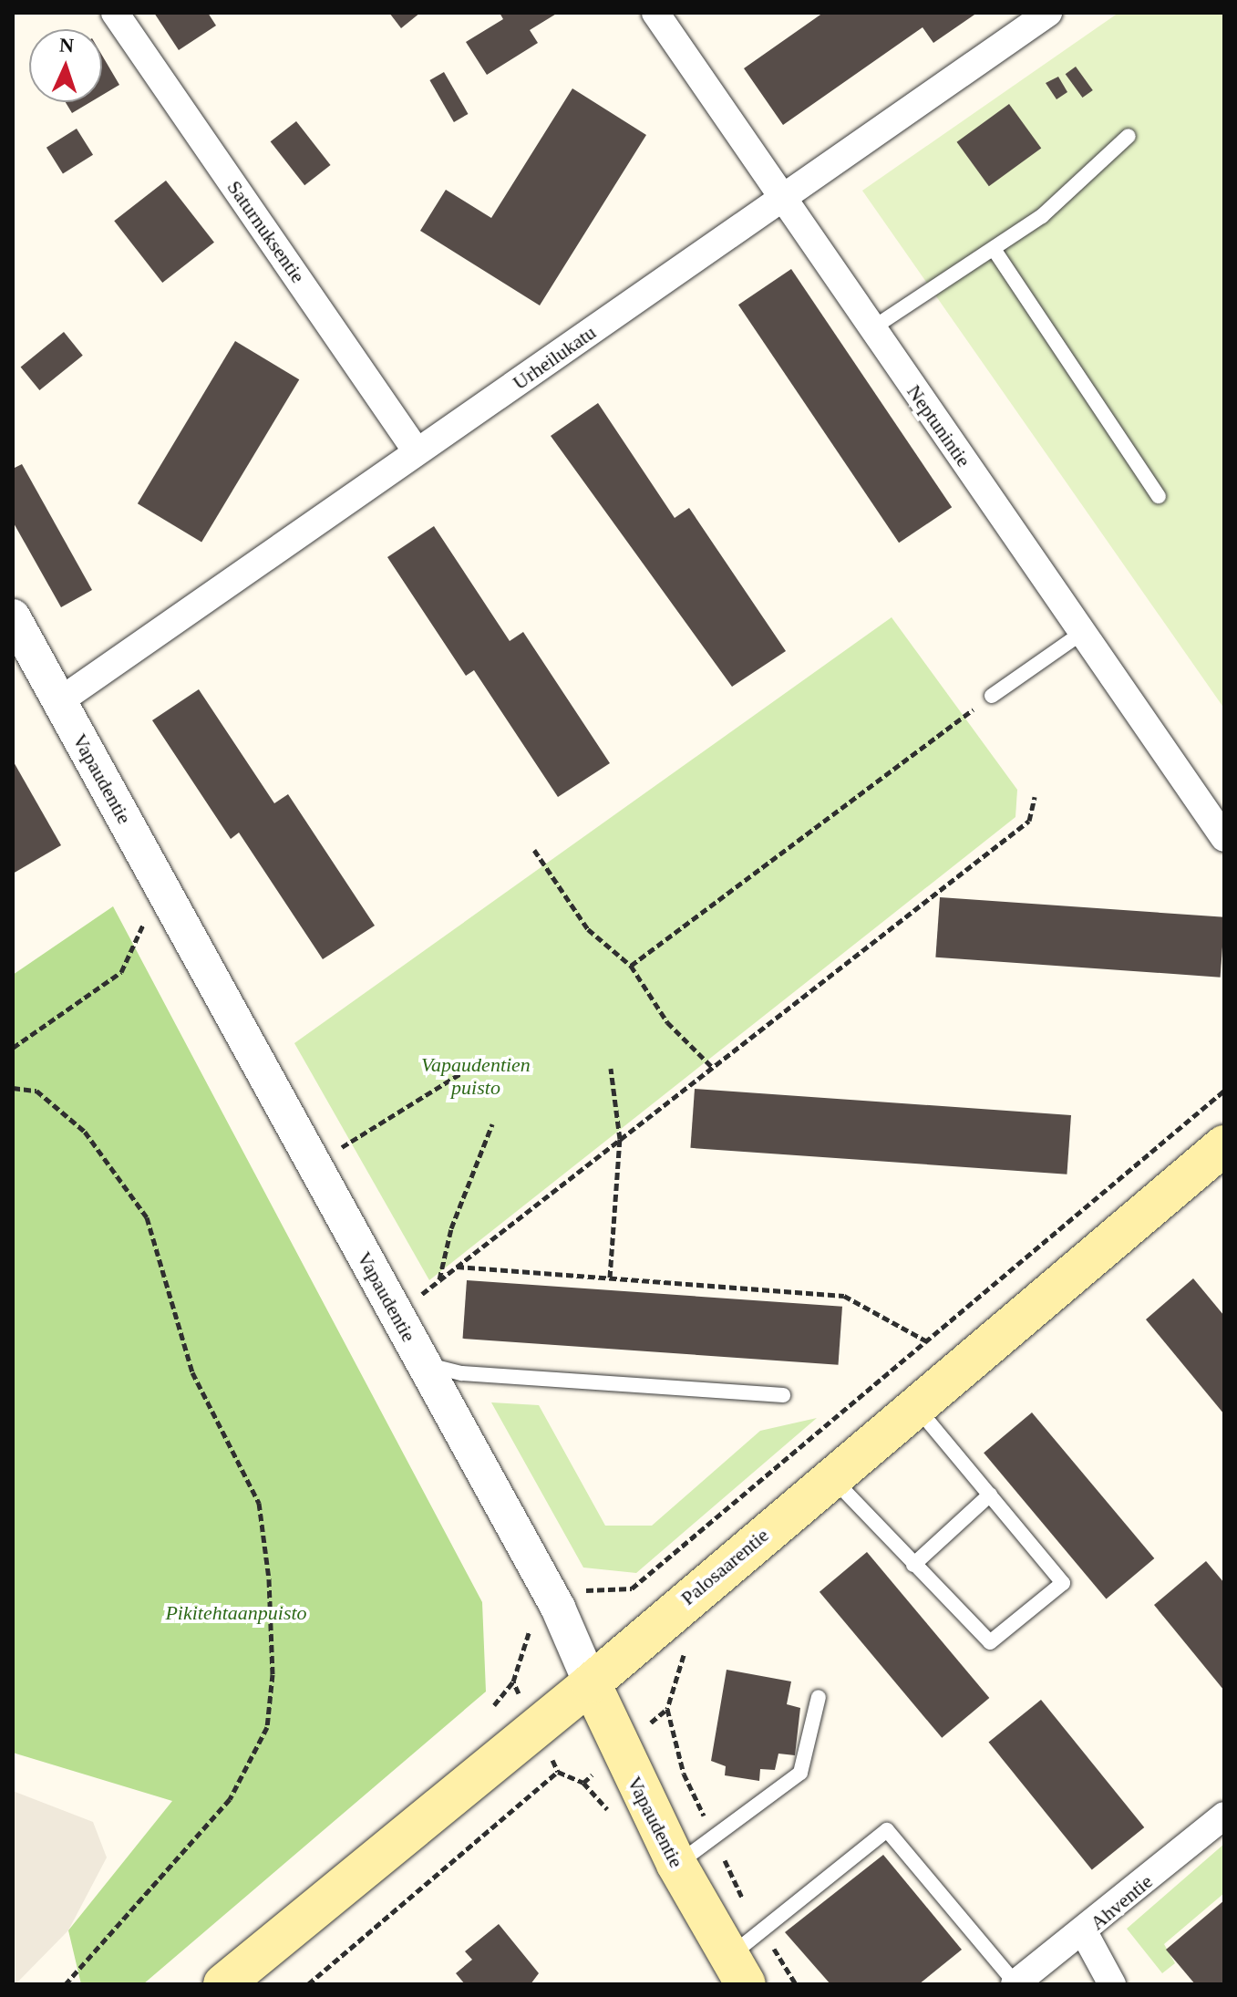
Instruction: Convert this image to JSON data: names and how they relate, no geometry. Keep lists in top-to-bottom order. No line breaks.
{"streets":{"main road":["Vapaudentie","Palosaarentie"],"street":["Saturnuksentie","Urheilukatu","Neptunintie","Ahventie"]},"crossings":[["Saturnuksentie","Urheilukatu"],["Urheilukatu","Neptunintie"],["Urheilukatu","Vapaudentie"],["Vapaudentie","Palosaarentie"]],"parks":["Vapaudentien puisto","Pikitehtaanpuisto"],"north":"top"}
